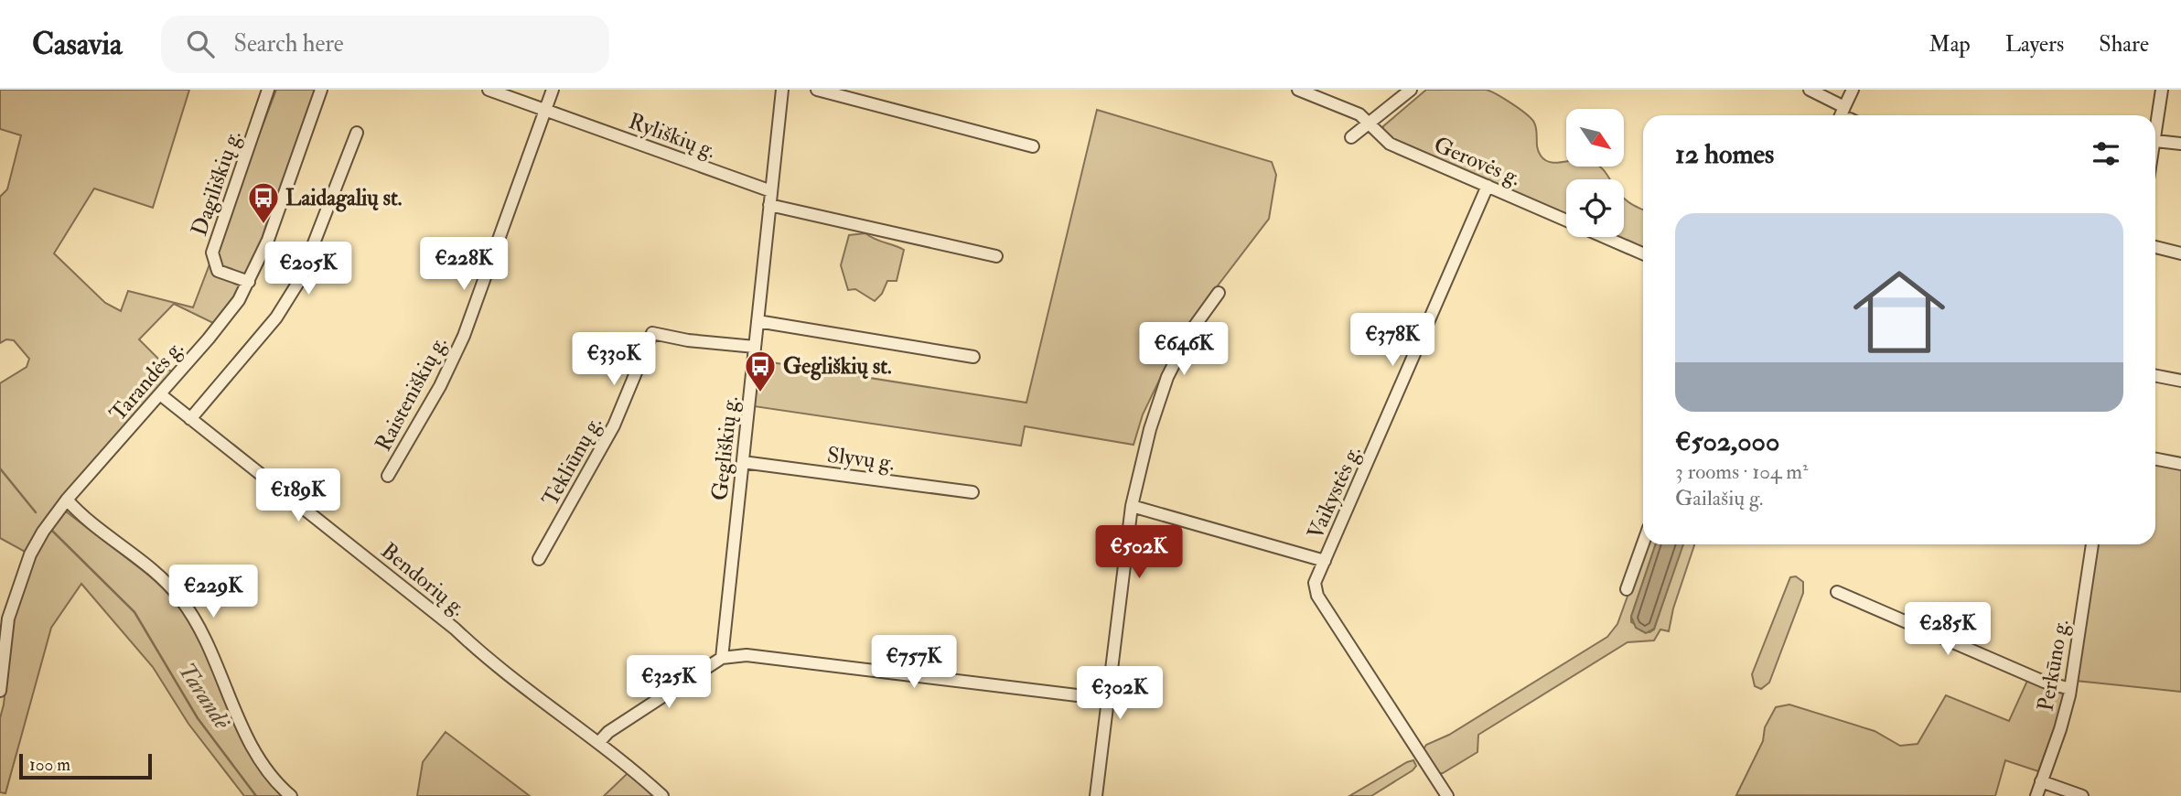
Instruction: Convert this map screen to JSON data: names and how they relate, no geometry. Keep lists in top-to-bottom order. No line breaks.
{"streets":{"street":["Ryliškių g.","Gerovės g.","Dagiliškių g.","Tarandės g.","Raisteniškių g.","Gegliškių g.","Slyvų g.","Tekliūnų g.","Vaikystės g.","Bendorių g.","Perkūno g."]},"crossings":[["Ryliškių g.","Raisteniškių g."],["Ryliškių g.","Gegliškių g."],["Gerovės g.","Vaikystės g."],["Dagiliškių g.","Tarandės g."],["Tarandės g.","Bendorių g."],["Gegliškių g.","Slyvų g."],["Gegliškių g.","Tekliūnų g."]],"water":["Tarandė"],"places":{"bus stop":["Laidagalių st.","Gegliškių st."]},"scale_bar":"100 m","north":"bottom right","page":{"header":"Casavia","search":"Search here","nav":["Map","Layers","Share"],"heading":"12 homes","list":[{"name":"€502,000","note":"3 rooms · 104 m² · Gailašių g."}],"price":["€228K","€205K","€378K","€646K","€330K","€189K","€502K","€229K","€285K","€757K","€325K","€302K"],"scale":"100 m"}}
